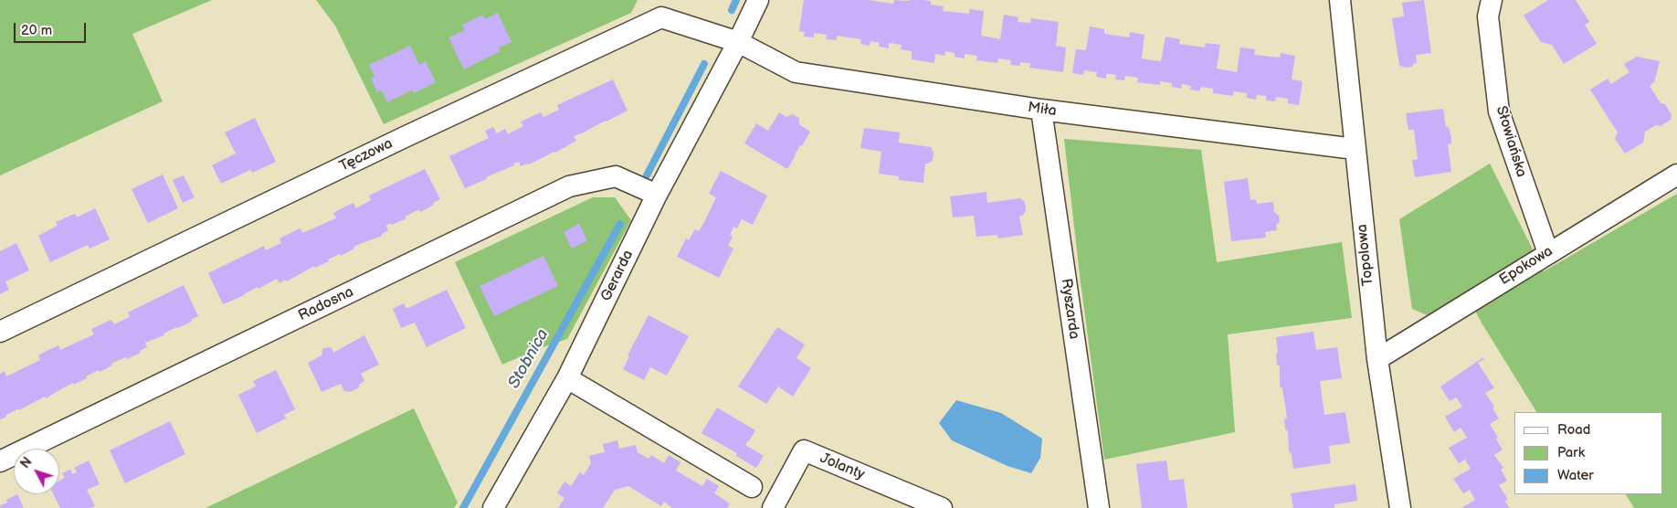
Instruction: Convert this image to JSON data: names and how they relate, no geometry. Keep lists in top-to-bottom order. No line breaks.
{"streets":{"street":["Miła","Słowiańska","Tęczowa","Topolowa","Epokowa","Gerarda","Radosna","Ryszarda","Jolanty"]},"crossings":[["Miła","Tęczowa"],["Miła","Topolowa"],["Miła","Gerarda"],["Miła","Ryszarda"],["Słowiańska","Epokowa"],["Tęczowa","Gerarda"],["Topolowa","Epokowa"],["Gerarda","Radosna"]],"water":["Stobnica"],"legend":["Road","Park","Water"],"scale_bar":"20 m","north":"top left"}
